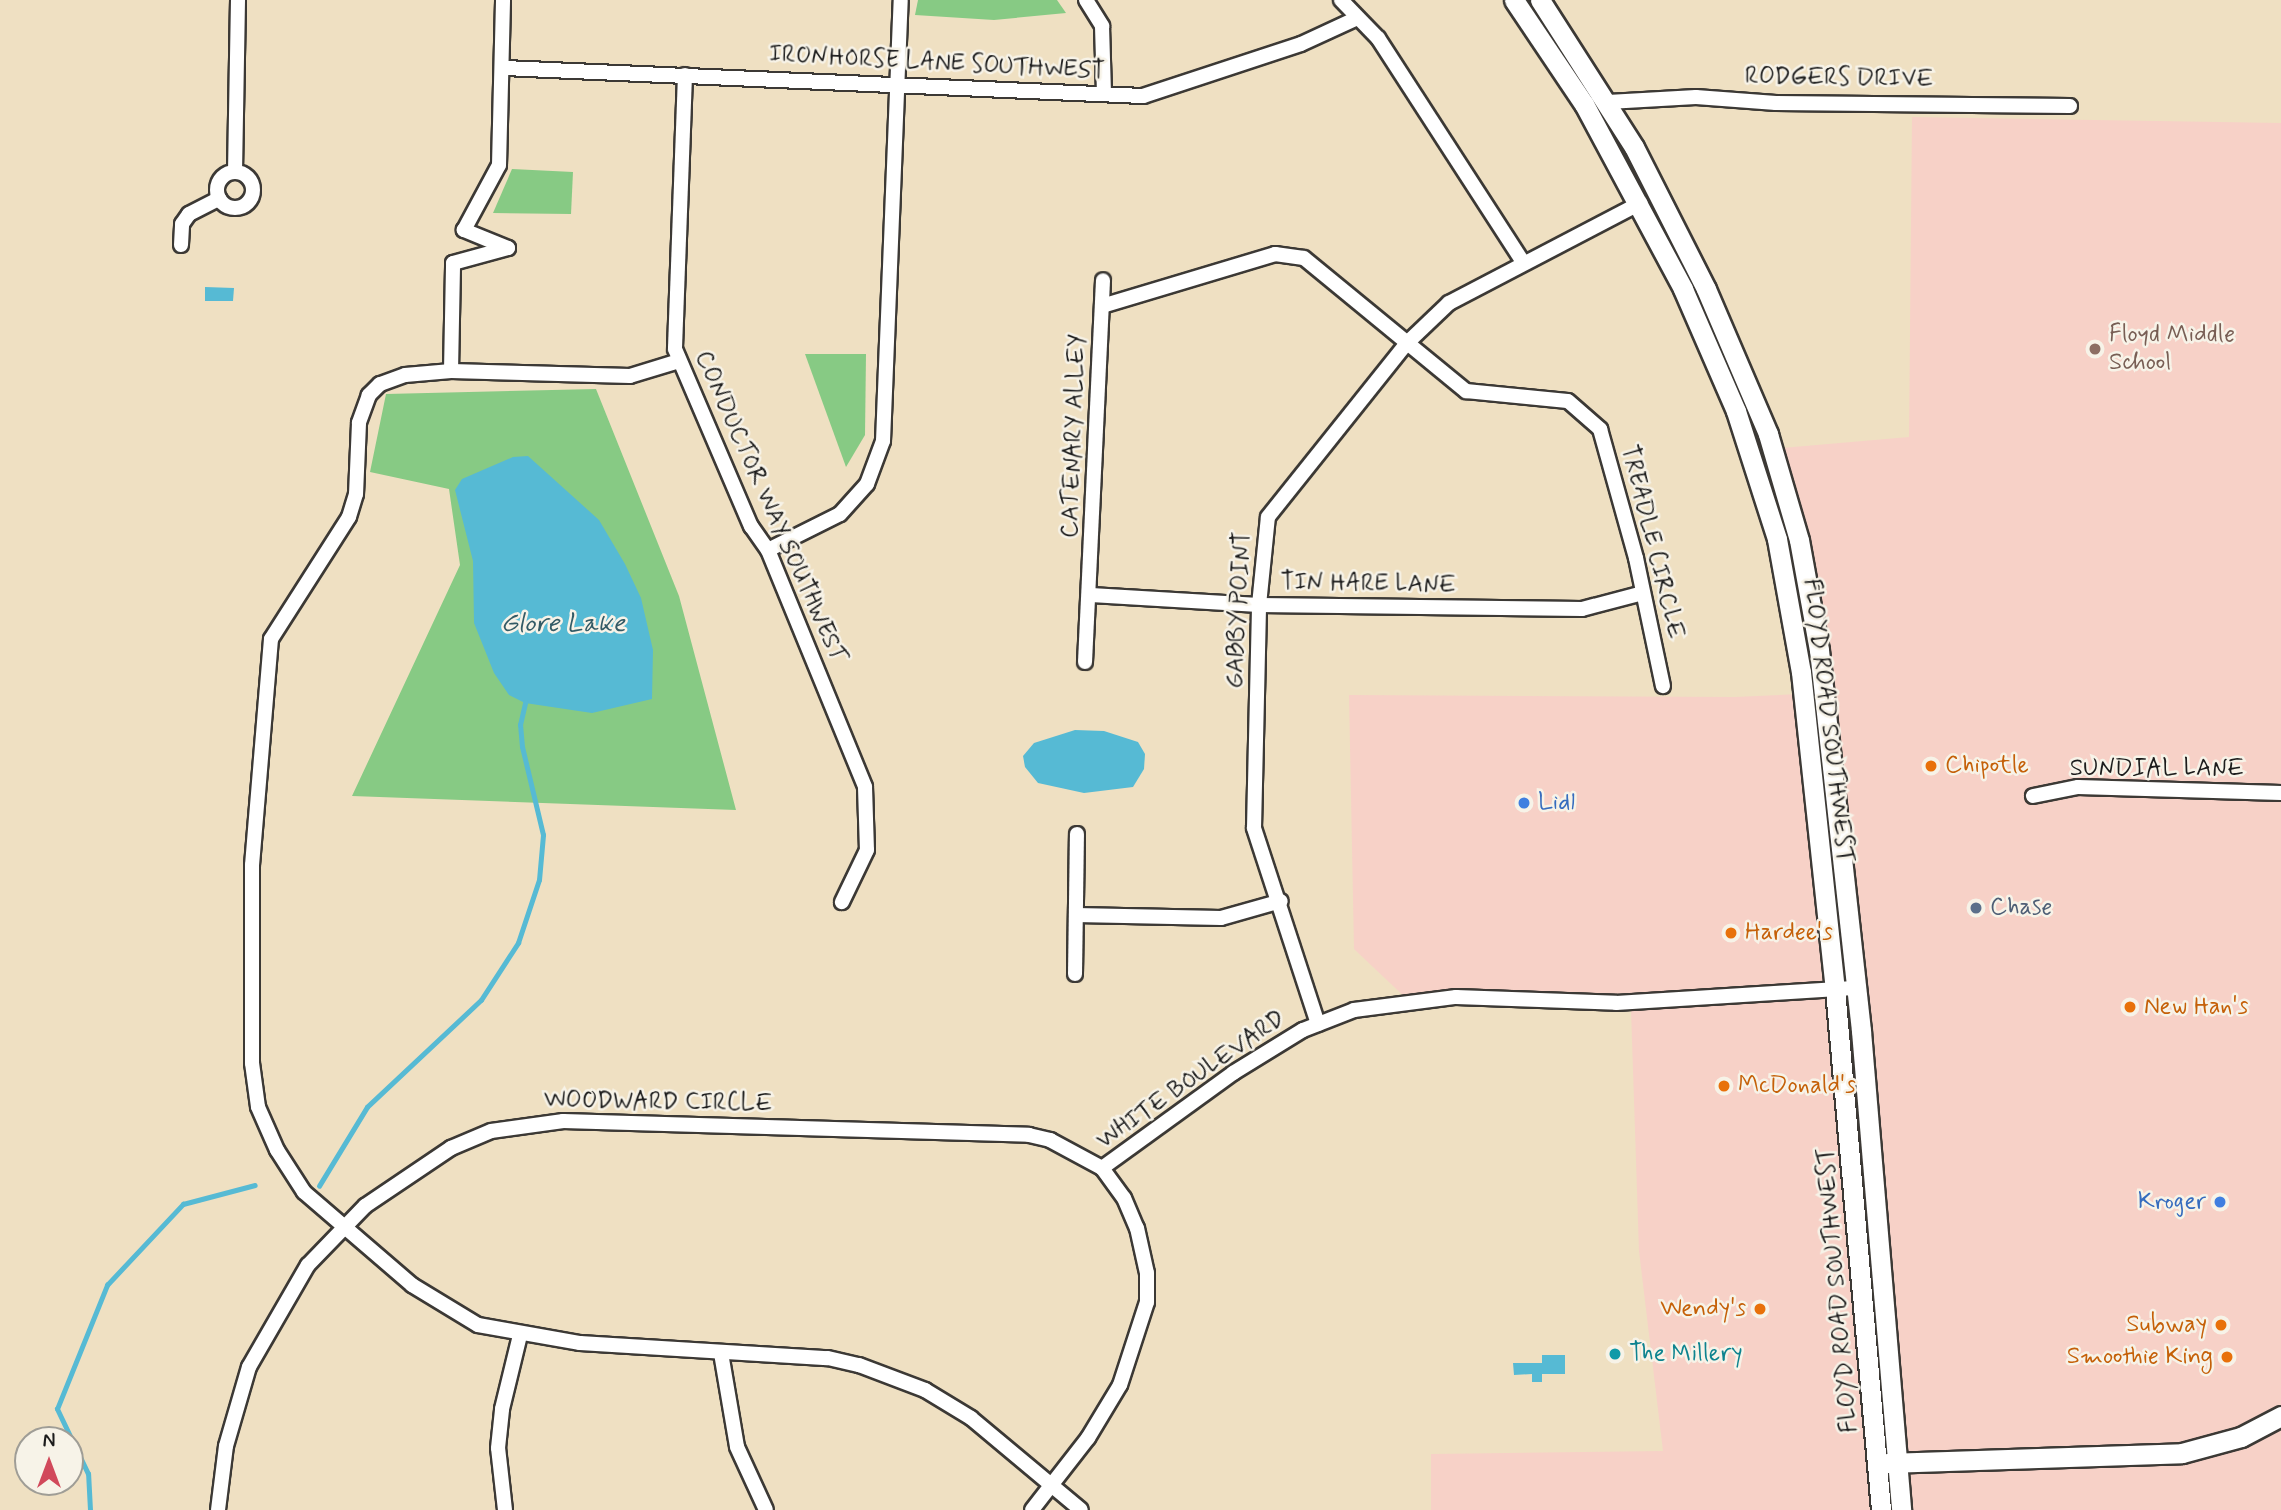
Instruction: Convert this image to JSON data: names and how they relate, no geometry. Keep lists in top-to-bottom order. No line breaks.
{"streets":{"main road":["FLOYD ROAD SOUTHWEST"],"street":["IRONHORSE LANE SOUTHWEST","RODGERS DRIVE","CATENARY ALLEY","CONDUCTOR WAY SOUTHWEST","TREADLE CIRCLE","TIN HARE LANE","GABBY POINT","SUNDIAL LANE","WHITE BOULEVARD","WOODWARD CIRCLE"]},"crossings":[["IRONHORSE LANE SOUTHWEST","CONDUCTOR WAY SOUTHWEST"],["RODGERS DRIVE","FLOYD ROAD SOUTHWEST"],["CATENARY ALLEY","TREADLE CIRCLE"],["CATENARY ALLEY","TIN HARE LANE"],["TREADLE CIRCLE","TIN HARE LANE"],["TREADLE CIRCLE","GABBY POINT"],["TIN HARE LANE","GABBY POINT"],["GABBY POINT","FLOYD ROAD SOUTHWEST"],["GABBY POINT","WHITE BOULEVARD"],["FLOYD ROAD SOUTHWEST","WHITE BOULEVARD"],["WHITE BOULEVARD","WOODWARD CIRCLE"]],"water":["Glore Lake"],"places":["Floyd Middle School","Chipotle","Lidl","Chase","Hardee's","New Han's","McDonald's","Kroger","Wendy's","Subway","The Millery","Smoothie King"],"north":"top"}
